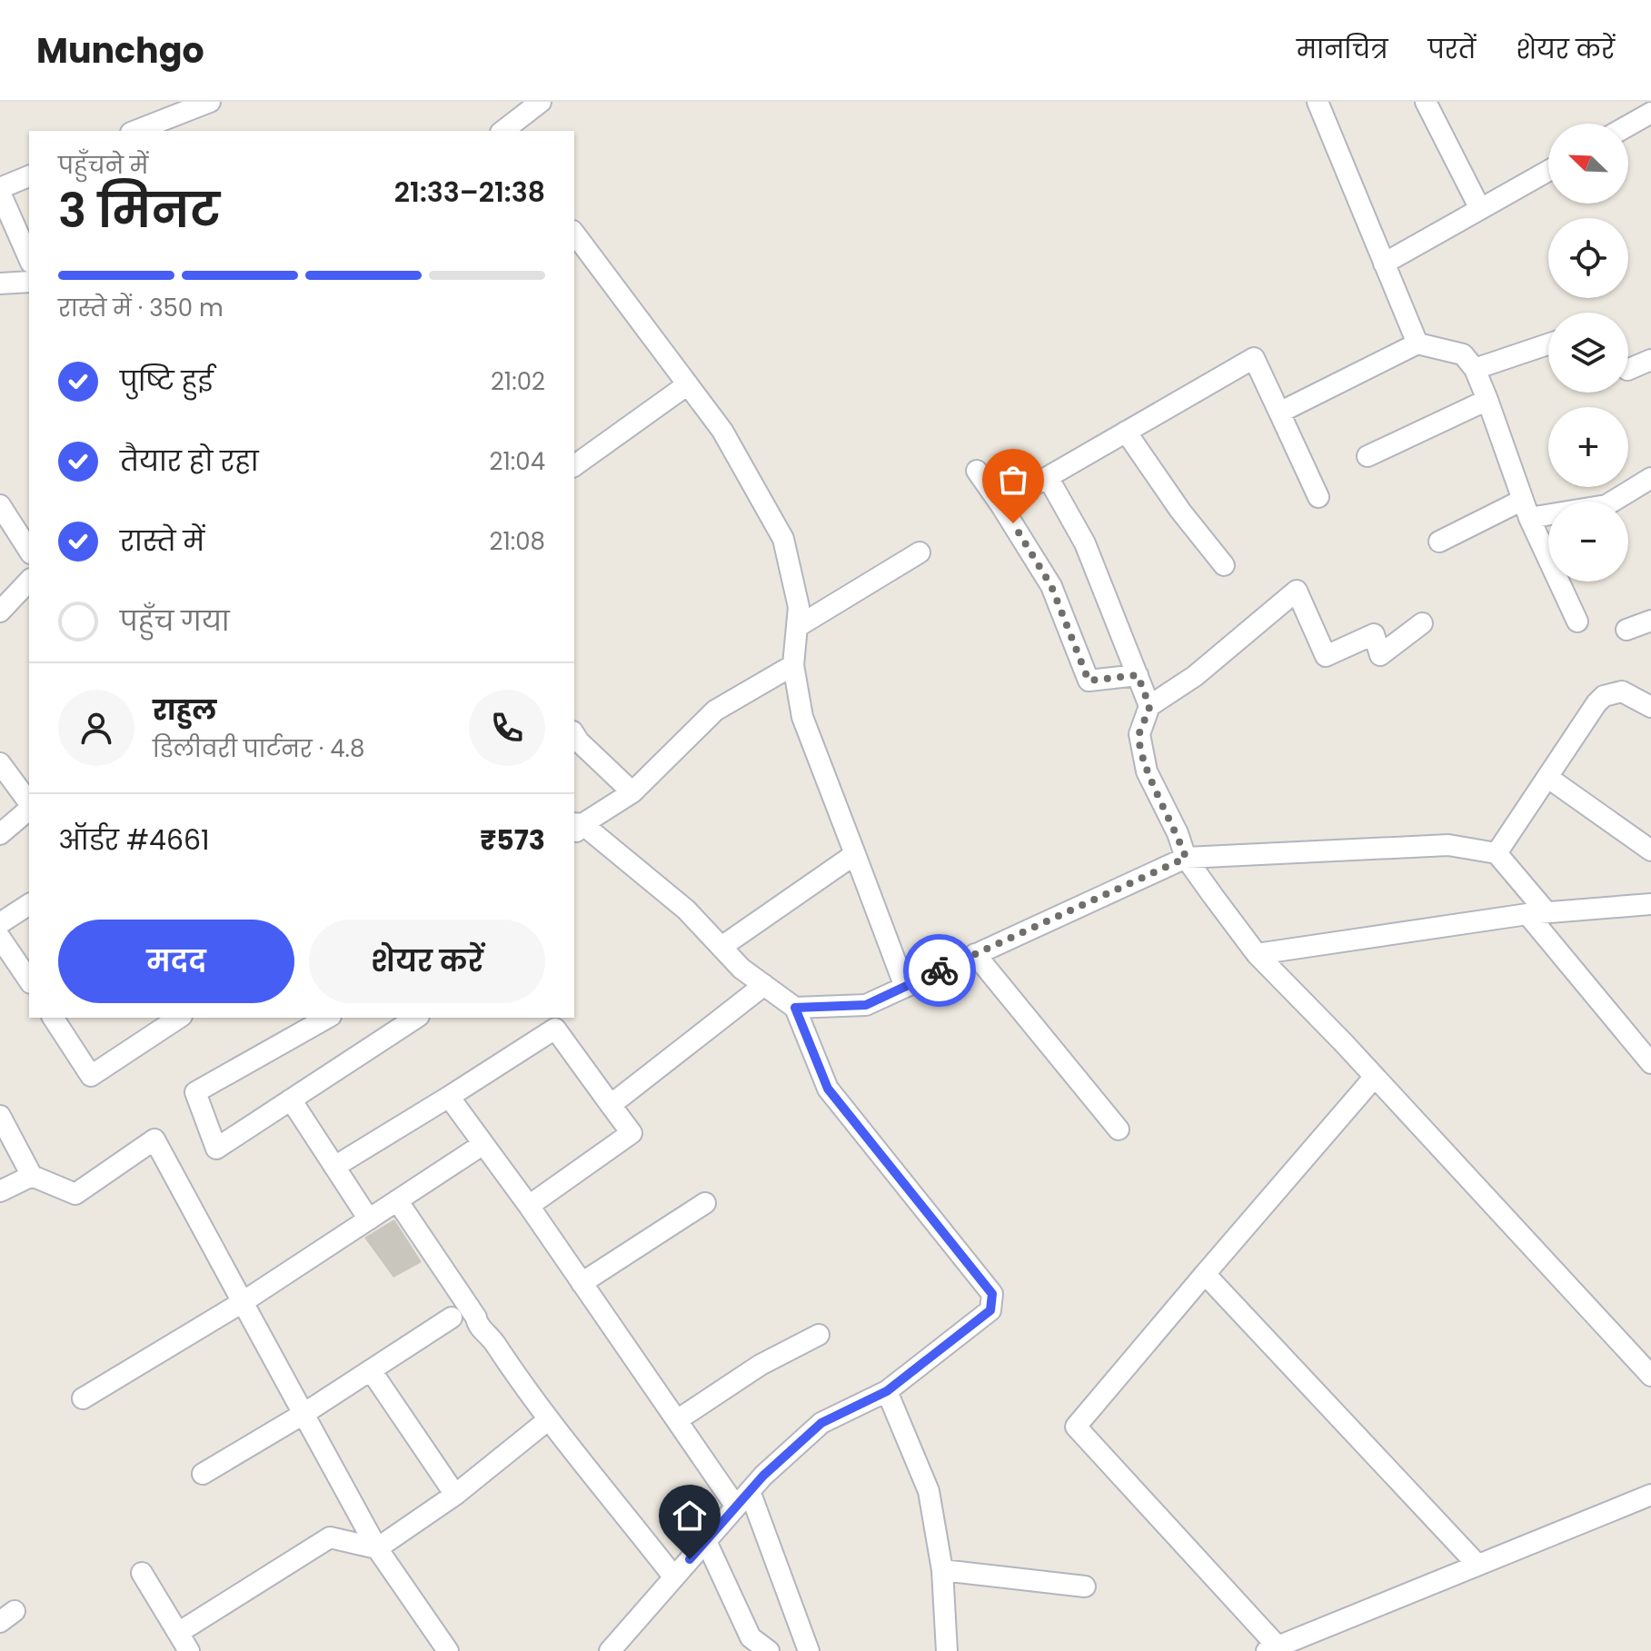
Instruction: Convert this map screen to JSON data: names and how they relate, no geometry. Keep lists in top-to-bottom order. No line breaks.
{"north":"top left","page":{"header":"Munchgo","nav":["मानचित्र","परतें","शेयर करें"],"map_buttons":["+","−"],"heading":["3 मिनट","पहुँचने में","21:33–21:38"],"panel":["राहुल","डिलीवरी पार्टनर · 4.8","ऑर्डर #4661","₹573"],"bar":"रास्ते में · 350 m","list":[["पुष्टि हुई","21:02"],["तैयार हो रहा","21:04"],["रास्ते में","21:08"],"पहुँच गया"],"buttons":["मदद","शेयर करें"]}}
